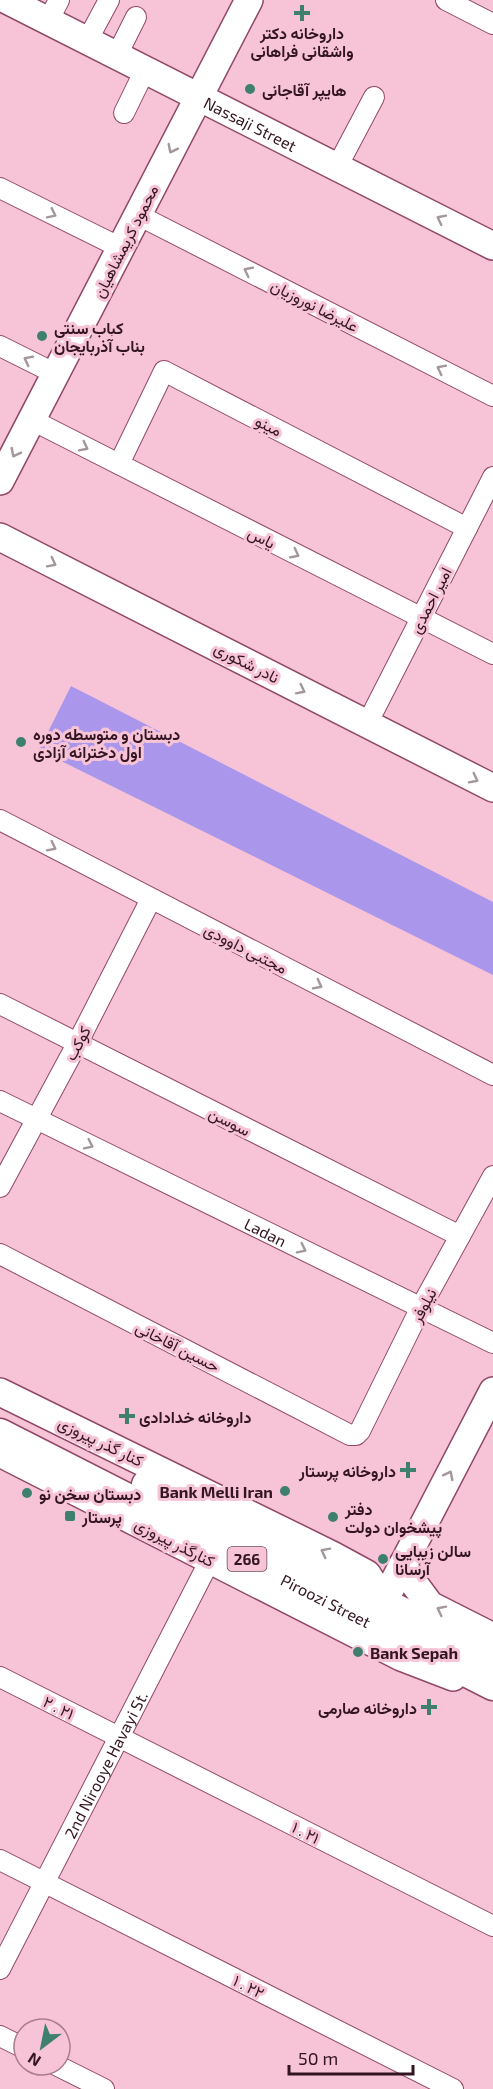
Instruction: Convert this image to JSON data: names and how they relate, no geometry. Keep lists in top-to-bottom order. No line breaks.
{"streets":{"main road":["266","Piroozi Street"],"street":["Nassaji Street","محمود کریمشاهیان","علیرضا نوروزیان","مینو","یاس","امیر احمدی","نادر شکوری","مجتبی داوودی","کوکب","سوسن","Ladan","نیلوفر","حسین آقاخانی","کنار گذر پیروزی","کنارگذر پیروزی","۲ . ۲۱","2nd Nirooye Havayi St.","۱ . ۲۱","۱ . ۲۲"]},"crossings":[["Nassaji Street","محمود کریمشاهیان"],["محمود کریمشاهیان","علیرضا نوروزیان"],["محمود کریمشاهیان","یاس"],["مینو","یاس"],["مینو","امیر احمدی"],["یاس","امیر احمدی"],["امیر احمدی","نادر شکوری"],["مجتبی داوودی","کوکب"],["کوکب","سوسن"],["کوکب","Ladan"],["سوسن","نیلوفر"],["Ladan","نیلوفر"],["نیلوفر","حسین آقاخانی"],["کنار گذر پیروزی","Piroozi Street"],["کنارگذر پیروزی","Piroozi Street"],["کنارگذر پیروزی","2nd Nirooye Havayi St."],["۲ . ۲۱","2nd Nirooye Havayi St."],["۲ . ۲۱","۱ . ۲۱"],["2nd Nirooye Havayi St.","۱ . ۲۱"],["2nd Nirooye Havayi St.","۱ . ۲۲"]],"one_way":["محمود کریمشاهیان","علیرضا نوروزیان","یاس","نادر شکوری","مجتبی داوودی","Ladan","کنار گذر پیروزی"],"places":{"health":["داروخانه دکتر واشقانی فراهانی","داروخانه خدادادی","داروخانه پرستار","داروخانه صارمی"],"other":["هایپر آقاجانی","کباب سنتی بناب آذربایجان","دبستان و متوسطه دوره اول دخترانه آزادی","Bank Melli Iran","دبستان سخن نو","دفتر پیشخوان دولت","سالن زیبایی آرسانا","Bank Sepah"],"transit":["پرستار"]},"scale_bar":"50 m","north":"bottom left"}
